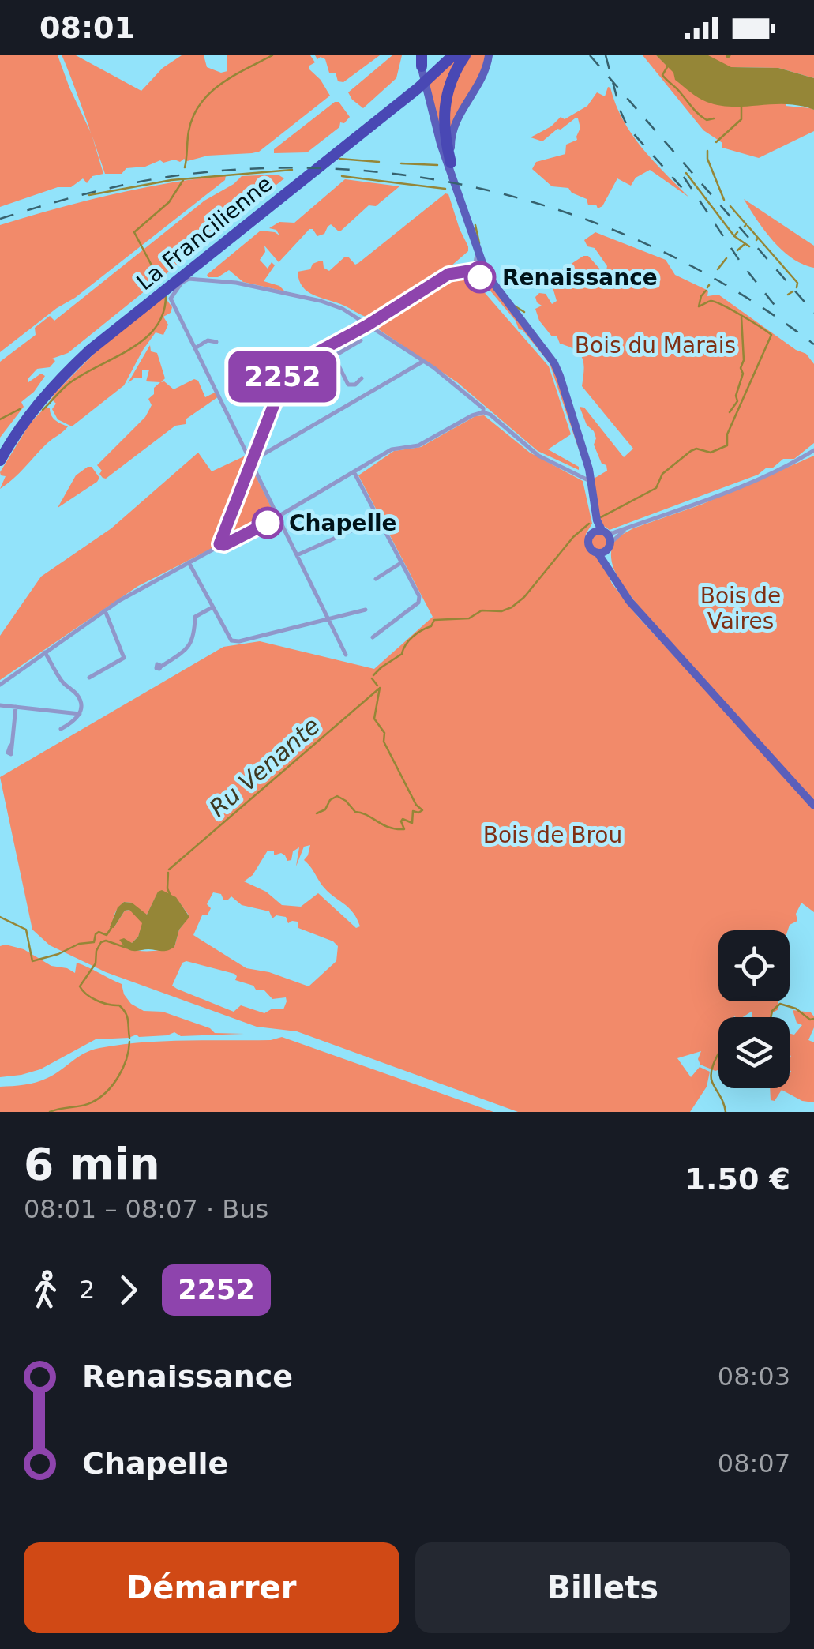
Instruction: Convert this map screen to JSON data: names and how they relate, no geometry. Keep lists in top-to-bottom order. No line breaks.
{"streets":{"highway":["La Francilienne"]},"water":["Ru Venante"],"parks":["Bois du Marais","Bois de Vaires","Bois de Brou"],"places":["Renaissance","Chapelle"],"lines":["bus line 2252"],"page":{"status":"08:01","on_map":"2252","heading":["6 min","08:01 – 08:07 · Bus","1.50 €"],"legs":["2","2252"],"list":[{"name":"Renaissance","value":"08:03"},{"name":"Chapelle","value":"08:07"}],"buttons":["Démarrer","Billets"]}}
